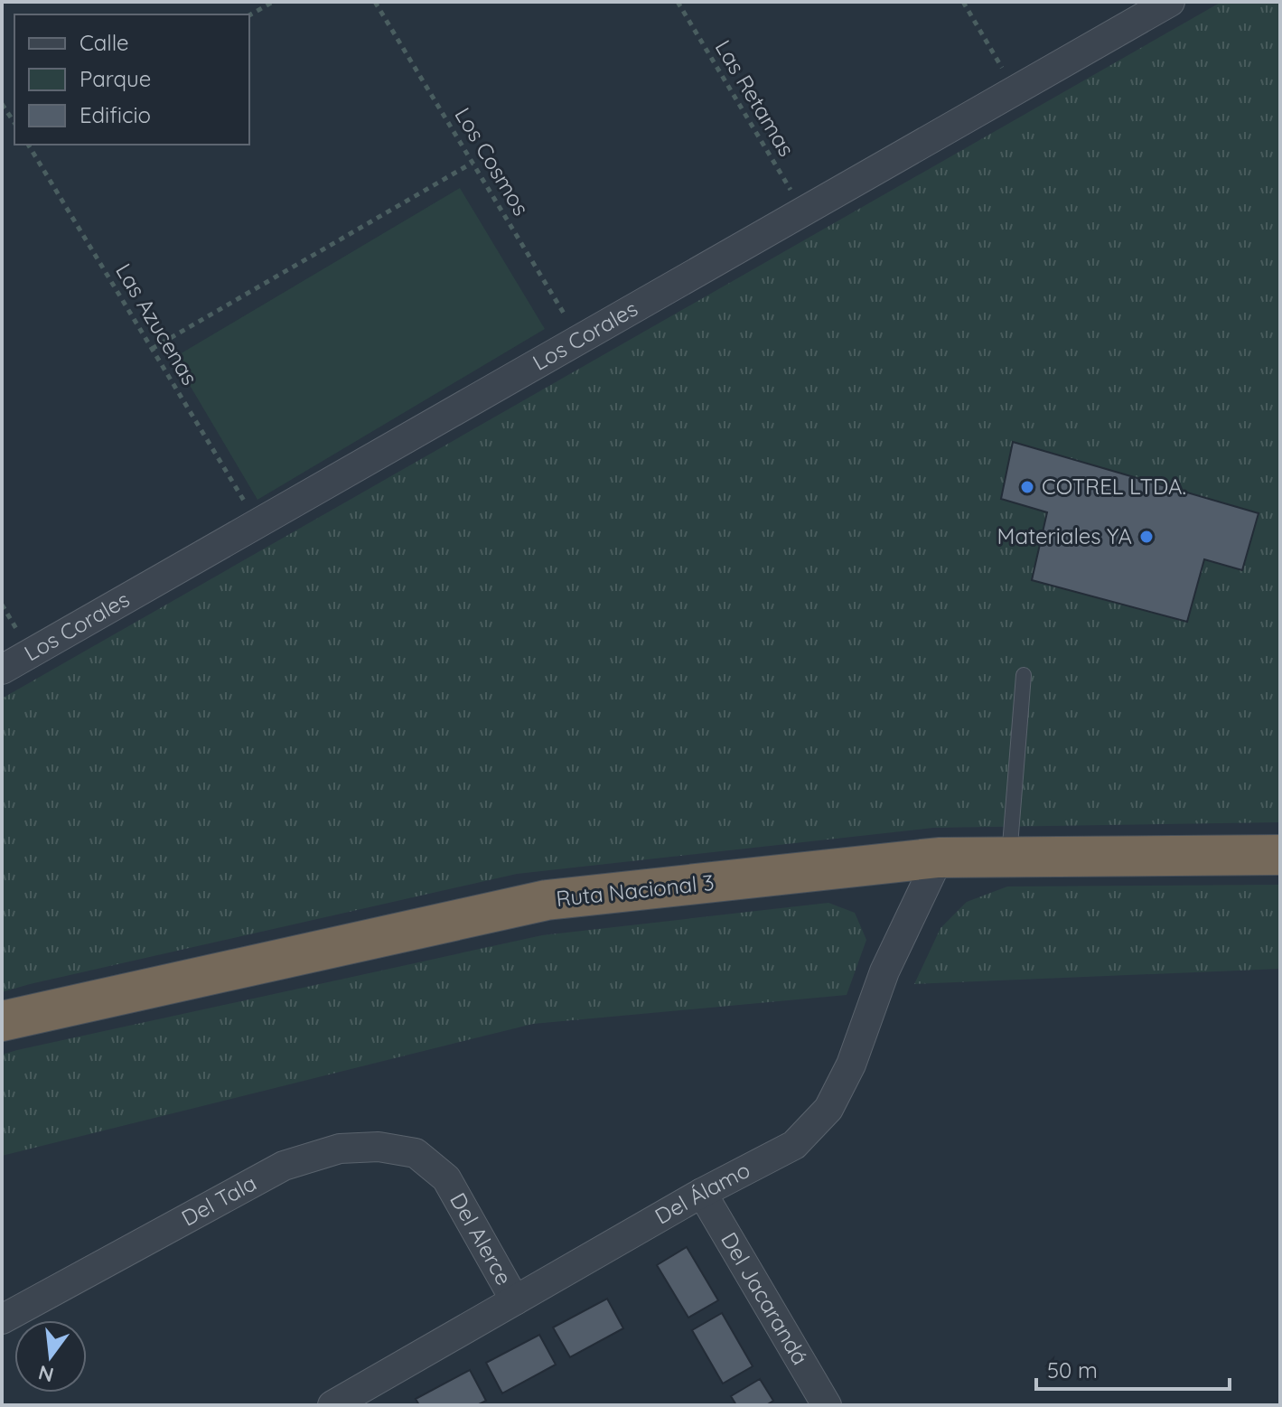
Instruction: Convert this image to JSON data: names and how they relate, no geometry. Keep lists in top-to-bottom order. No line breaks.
{"streets":{"highway":["Ruta Nacional 3"],"street":["Los Corales","Del Álamo","Del Tala","Del Alerce","Del Jacarandá"],"path":["Las Retamas","Los Cosmos","Las Azucenas"]},"crossings":[["Las Retamas","Los Corales"],["Los Cosmos","Los Corales"],["Las Azucenas","Los Corales"],["Ruta Nacional 3","Del Álamo"],["Del Álamo","Del Alerce"],["Del Álamo","Del Jacarandá"],["Del Tala","Del Alerce"]],"places":["COTREL LTDA.","Materiales YA"],"legend":["Calle","Parque","Edificio"],"scale_bar":"50 m","north":"bottom"}
